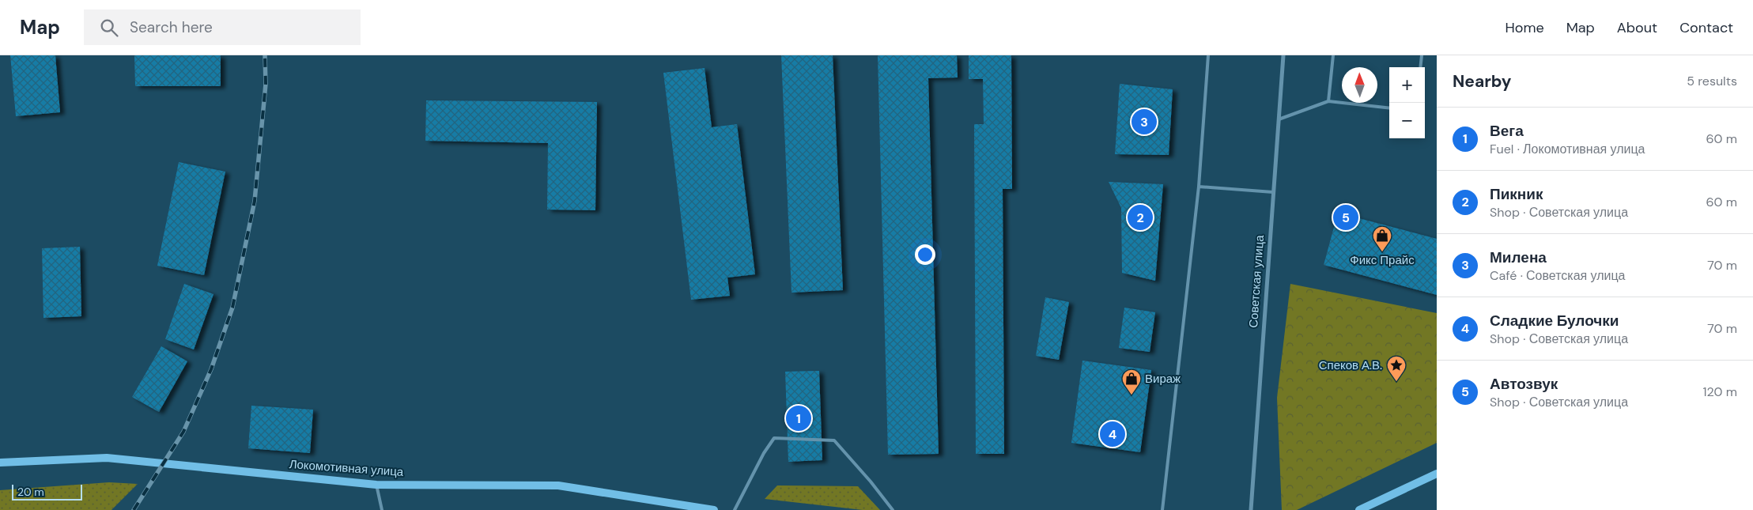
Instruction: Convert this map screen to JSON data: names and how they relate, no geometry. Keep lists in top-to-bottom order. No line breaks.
{"streets":{"street":["Советская улица","Локомотивная улица"]},"places":{"shop":["Фикс Прайс","Вираж"],"place":["Спеков А.В."]},"scale_bar":"20 m","north":"top","page":{"header":"Map","search":"Search here","nav":["Home","Map","About","Contact"],"heading":["Nearby","5 results"],"map_buttons":["+","−"],"list":[{"mark":"1","name":"Вега","note":"Fuel · Локомотивная улица","value":"60 m"},{"mark":"2","name":"Пикник","note":"Shop · Советская улица","value":"60 m"},{"mark":"3","name":"Милена","note":"Café · Советская улица","value":"70 m"},{"mark":"4","name":"Сладкие Булочки","note":"Shop · Советская улица","value":"70 m"},{"mark":"5","name":"Автозвук","note":"Shop · Советская улица","value":"120 m"}],"pins":["3","2","5","1","4"],"scale":"20 m"}}
